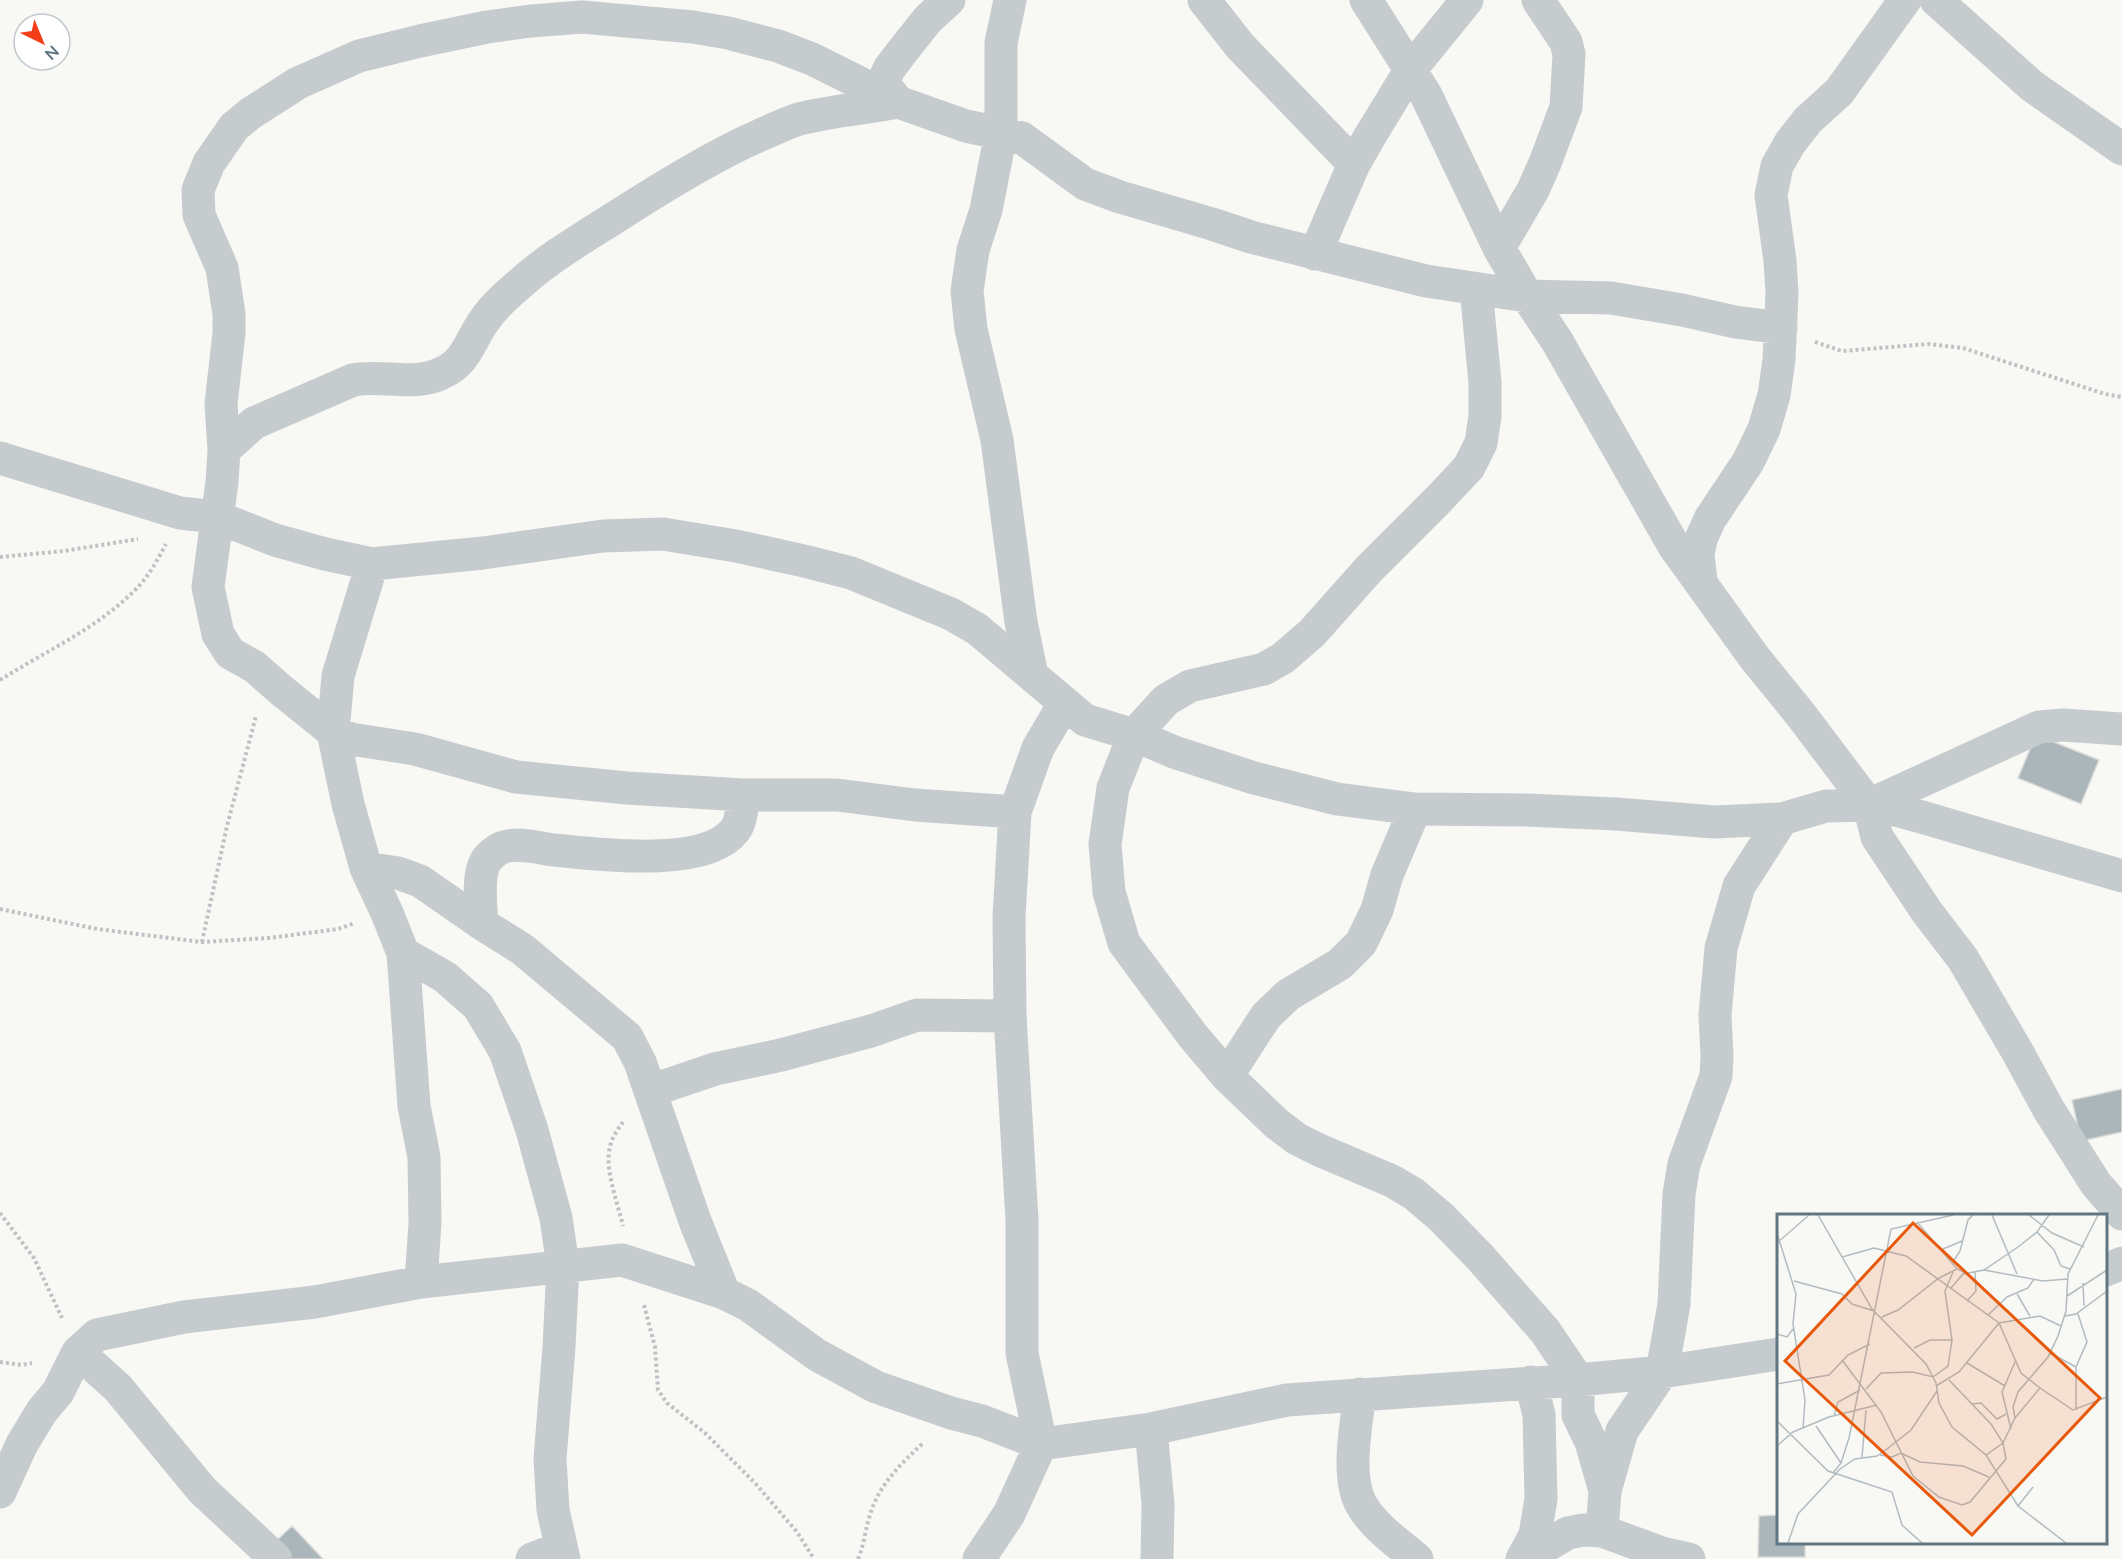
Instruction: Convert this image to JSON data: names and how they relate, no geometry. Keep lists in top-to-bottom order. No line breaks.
{"north":"bottom right"}
